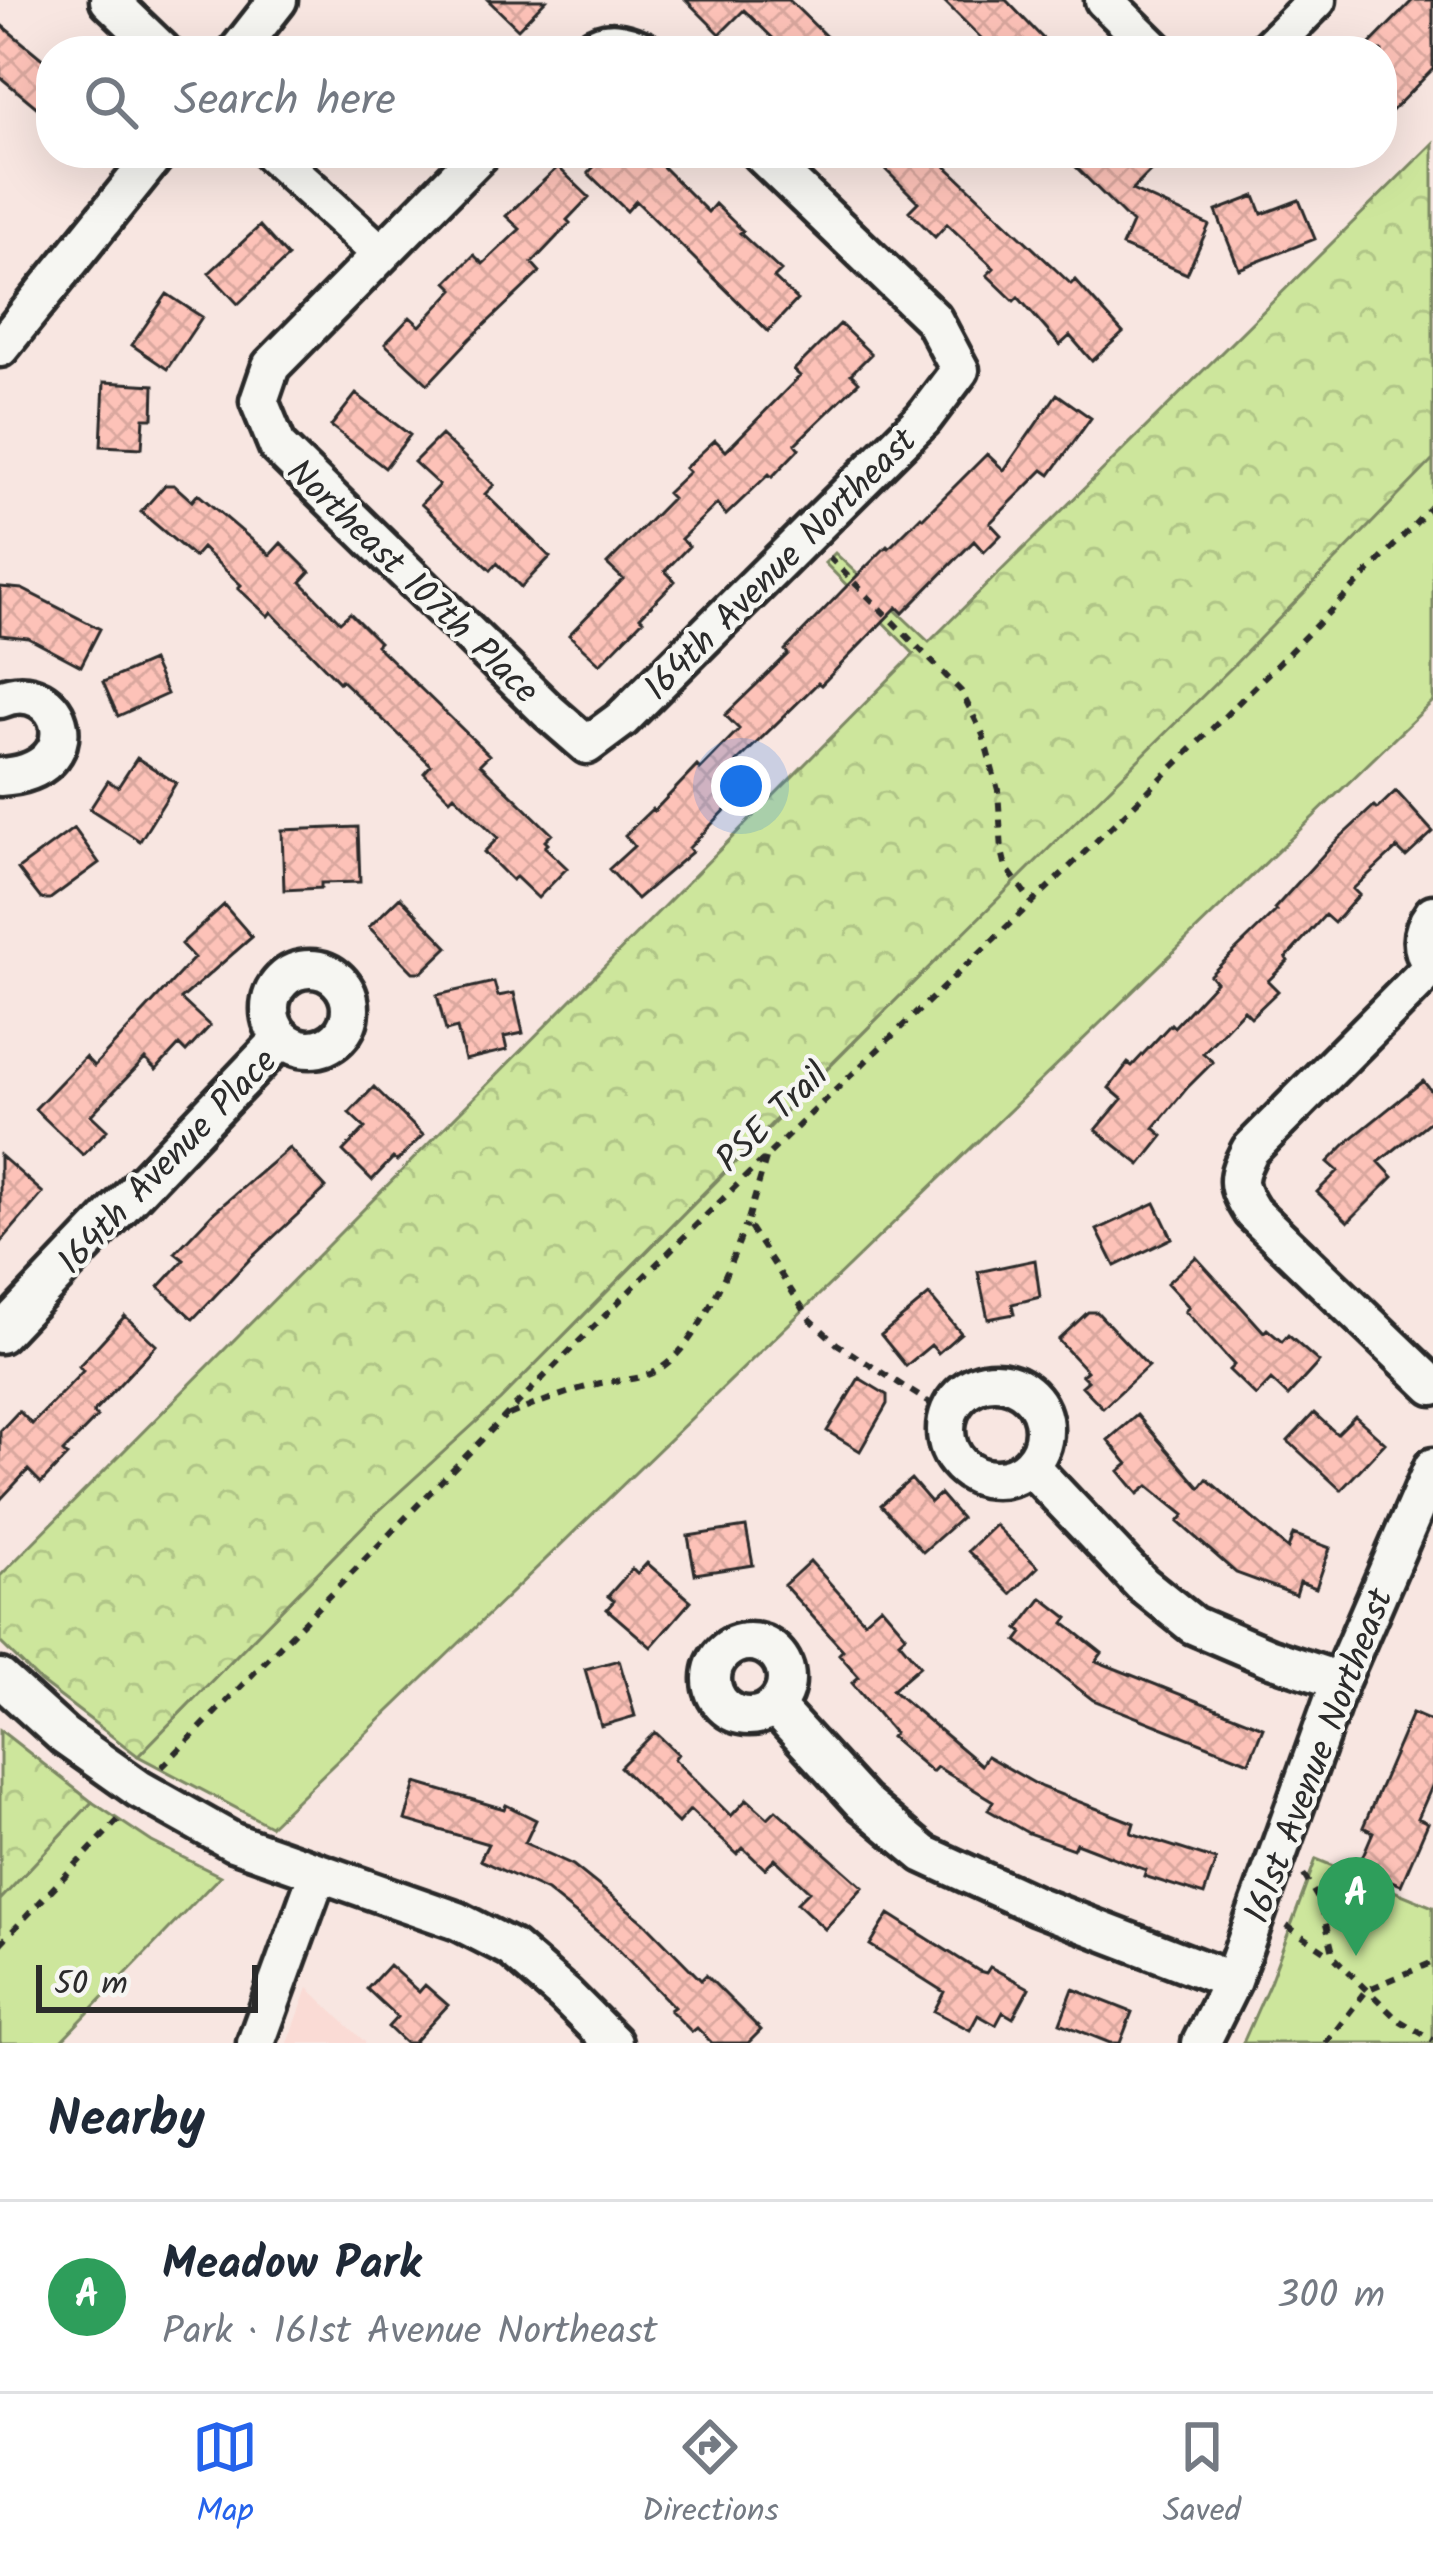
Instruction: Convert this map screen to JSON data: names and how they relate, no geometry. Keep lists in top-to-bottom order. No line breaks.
{"streets":{"street":["164th Avenue Northeast","Northeast 107th Place","164th Avenue Place","161st Avenue Northeast"],"path":["PSE Trail"]},"crossings":[["164th Avenue Northeast","Northeast 107th Place"]],"scale_bar":"50 m","page":{"search":"Search here","pins":"A","scale":"50 m","heading":"Nearby","list":[{"mark":"A","name":"Meadow Park","note":"Park · 161st Avenue Northeast","value":"300 m"}],"nav":["Map","Directions","Saved"]}}
